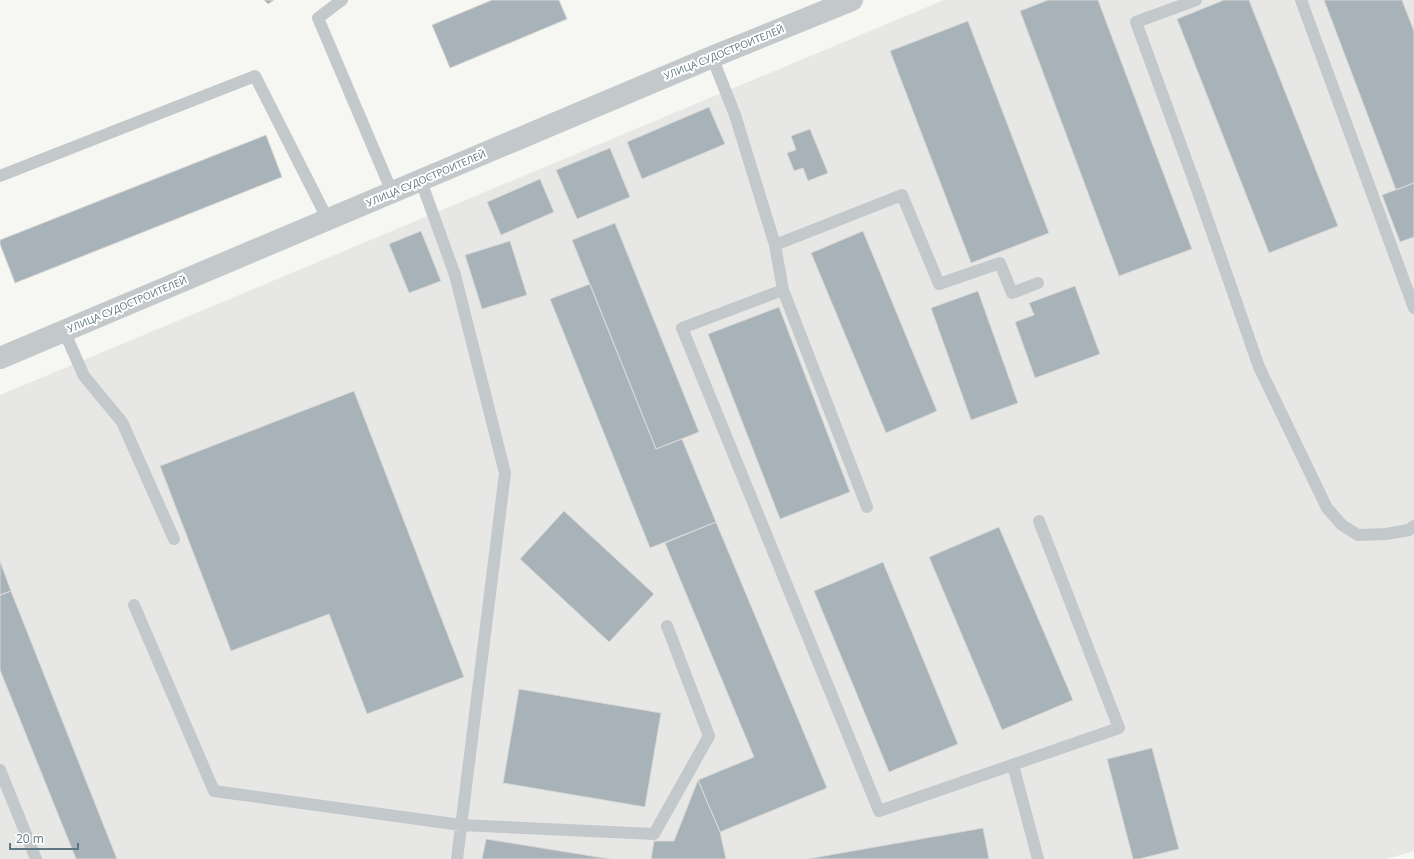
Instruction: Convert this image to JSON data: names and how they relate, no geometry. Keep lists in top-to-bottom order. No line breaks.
{"streets":{"street":["УЛИЦА СУДОСТРОИТЕЛЕЙ"]},"scale_bar":"20 m"}
